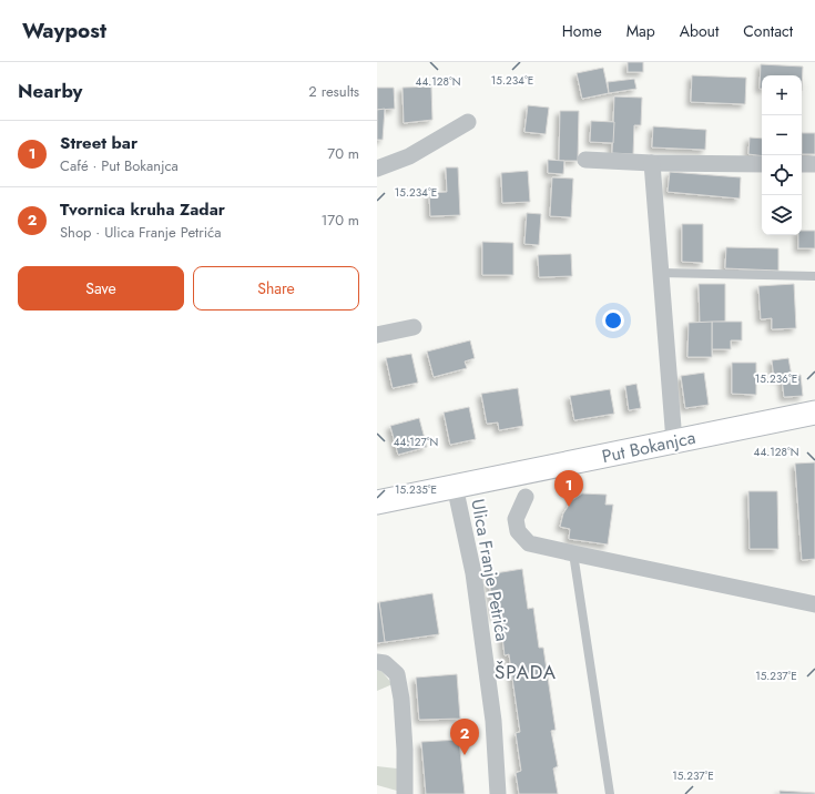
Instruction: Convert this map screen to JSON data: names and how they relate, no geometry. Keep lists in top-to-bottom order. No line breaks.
{"streets":{"main road":["Put Bokanjca"],"street":["Ulica Franje Petrića"]},"crossings":[["Put Bokanjca","Ulica Franje Petrića"]],"districts":["ŠPADA"],"page":{"header":"Waypost","nav":["Home","Map","About","Contact"],"heading":["Nearby","2 results"],"map_buttons":["+","−"],"list":[{"mark":"1","name":"Street bar","note":"Café · Put Bokanjca","value":"70 m"},{"mark":"2","name":"Tvornica kruha Zadar","note":"Shop · Ulica Franje Petrića","value":"170 m"}],"buttons":["Save","Share"],"pins":["1","2"]},"coordinates":["15.234°E","44.128°N","15.236°E","44.127°N","15.235°E","15.237°E"]}
